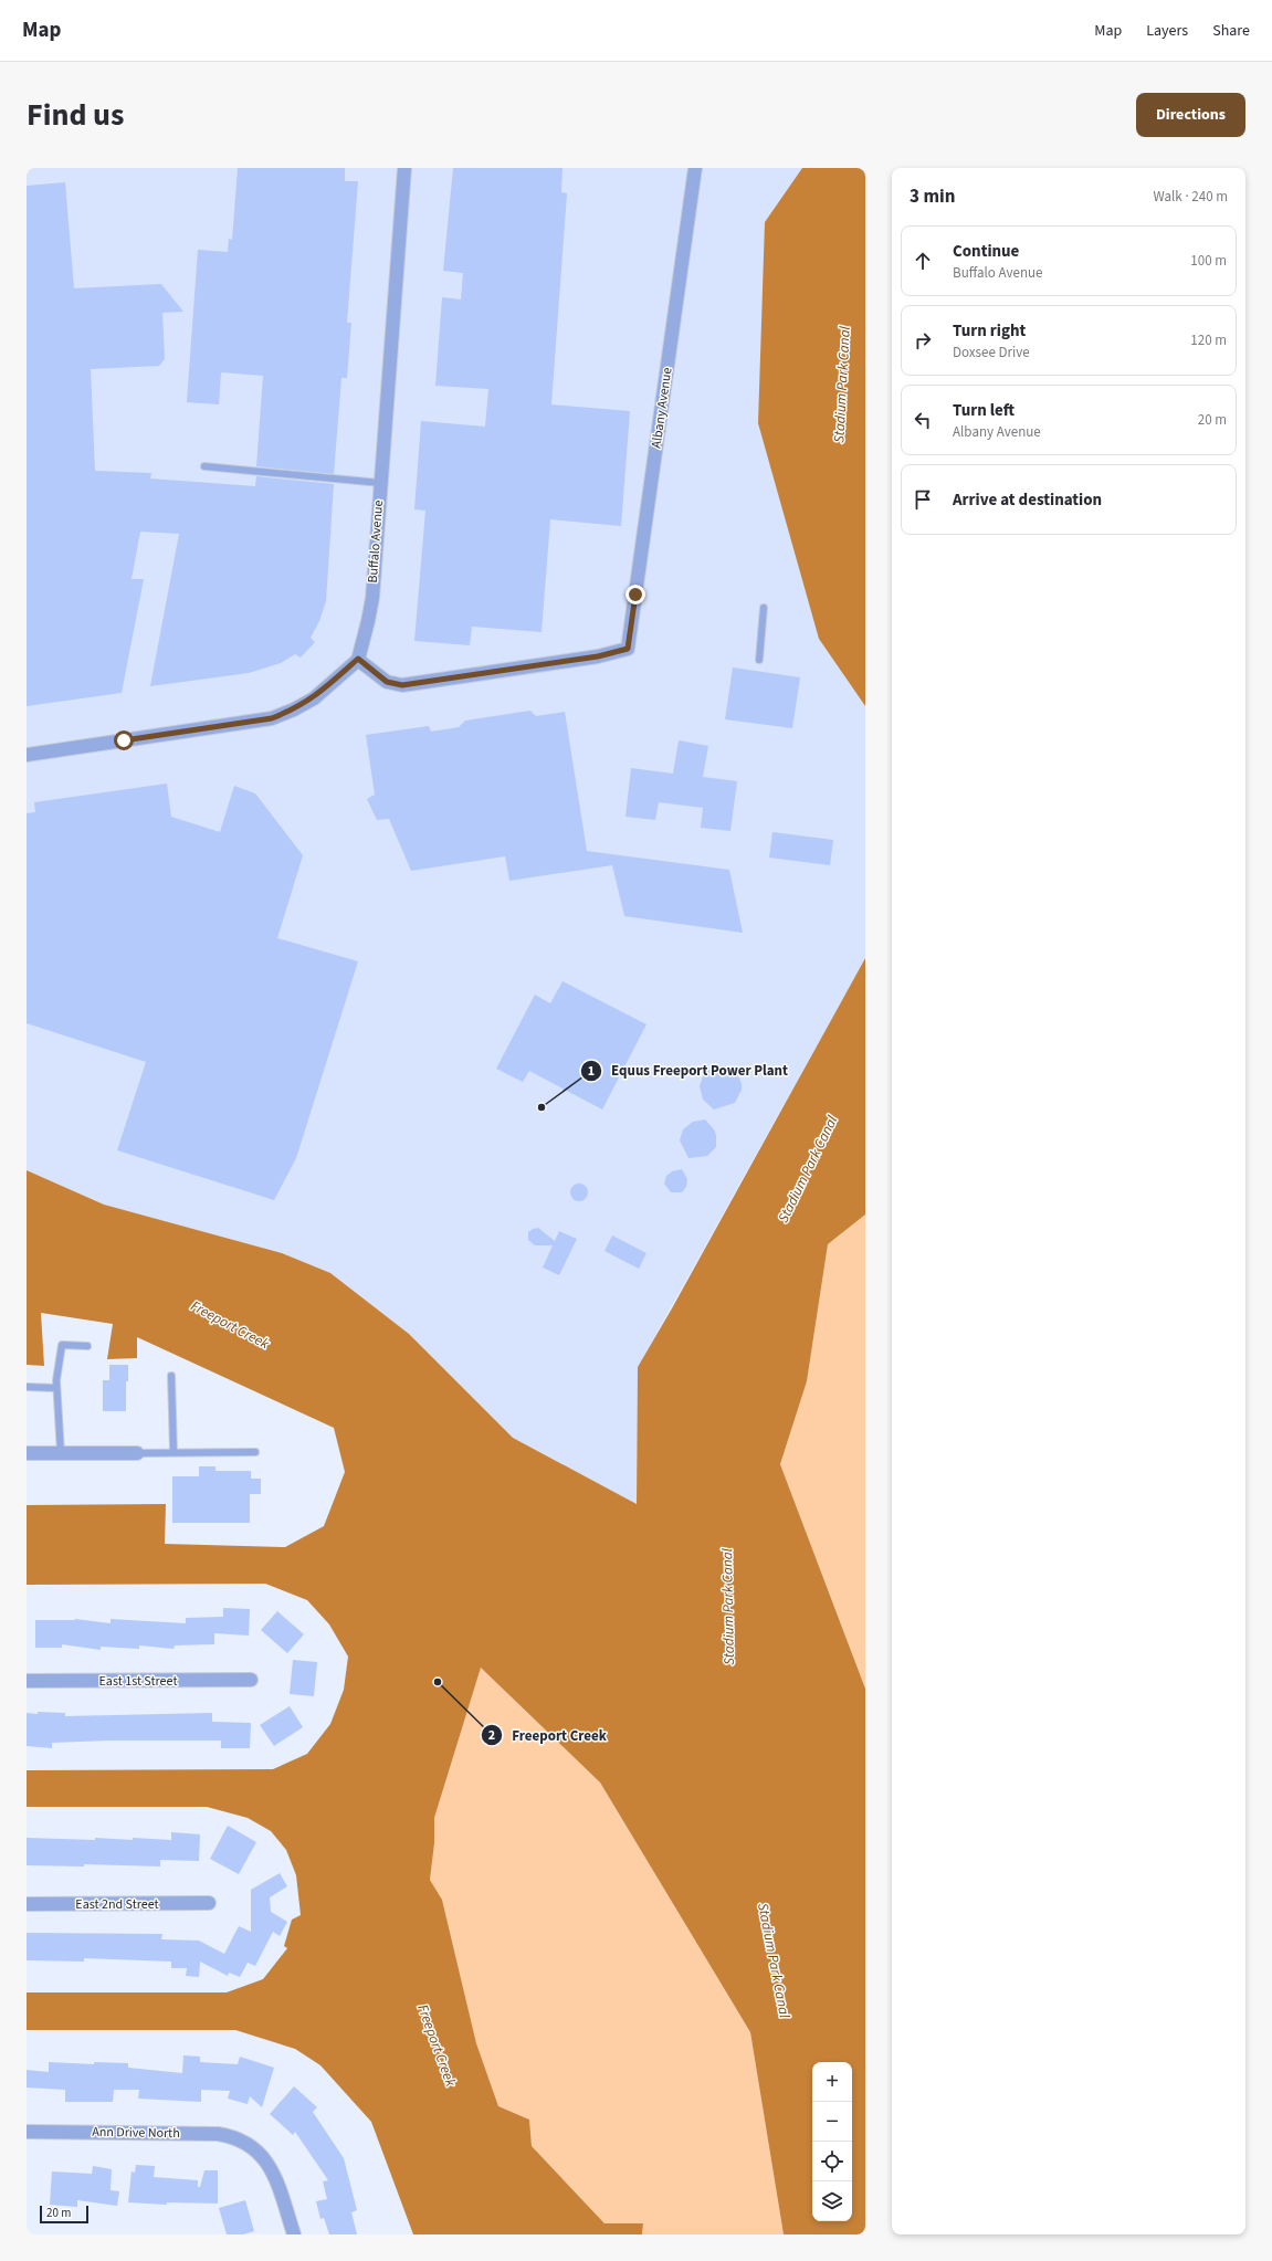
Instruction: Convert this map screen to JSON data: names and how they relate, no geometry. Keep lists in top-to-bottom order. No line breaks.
{"streets":{"street":["Albany Avenue","Buffalo Avenue","East 1st Street","East 2nd Street","Ann Drive North"]},"crossings":[["Albany Avenue","Buffalo Avenue"]],"water":["Stadium Park Canal","Freeport Creek"],"places":["Equus Freeport Power Plant","Freeport Creek"],"scale_bar":"20 m","page":{"header":"Map","nav":["Map","Layers","Share"],"title":"Find us","buttons":"Directions","heading":["3 min","Walk · 240 m"],"list":[["Continue","Buffalo Avenue","100 m"],["Turn right","Doxsee Drive","120 m"],["Turn left","Albany Avenue","20 m"],"Arrive at destination"],"map_buttons":["+","−"],"scale":"20 m"}}
